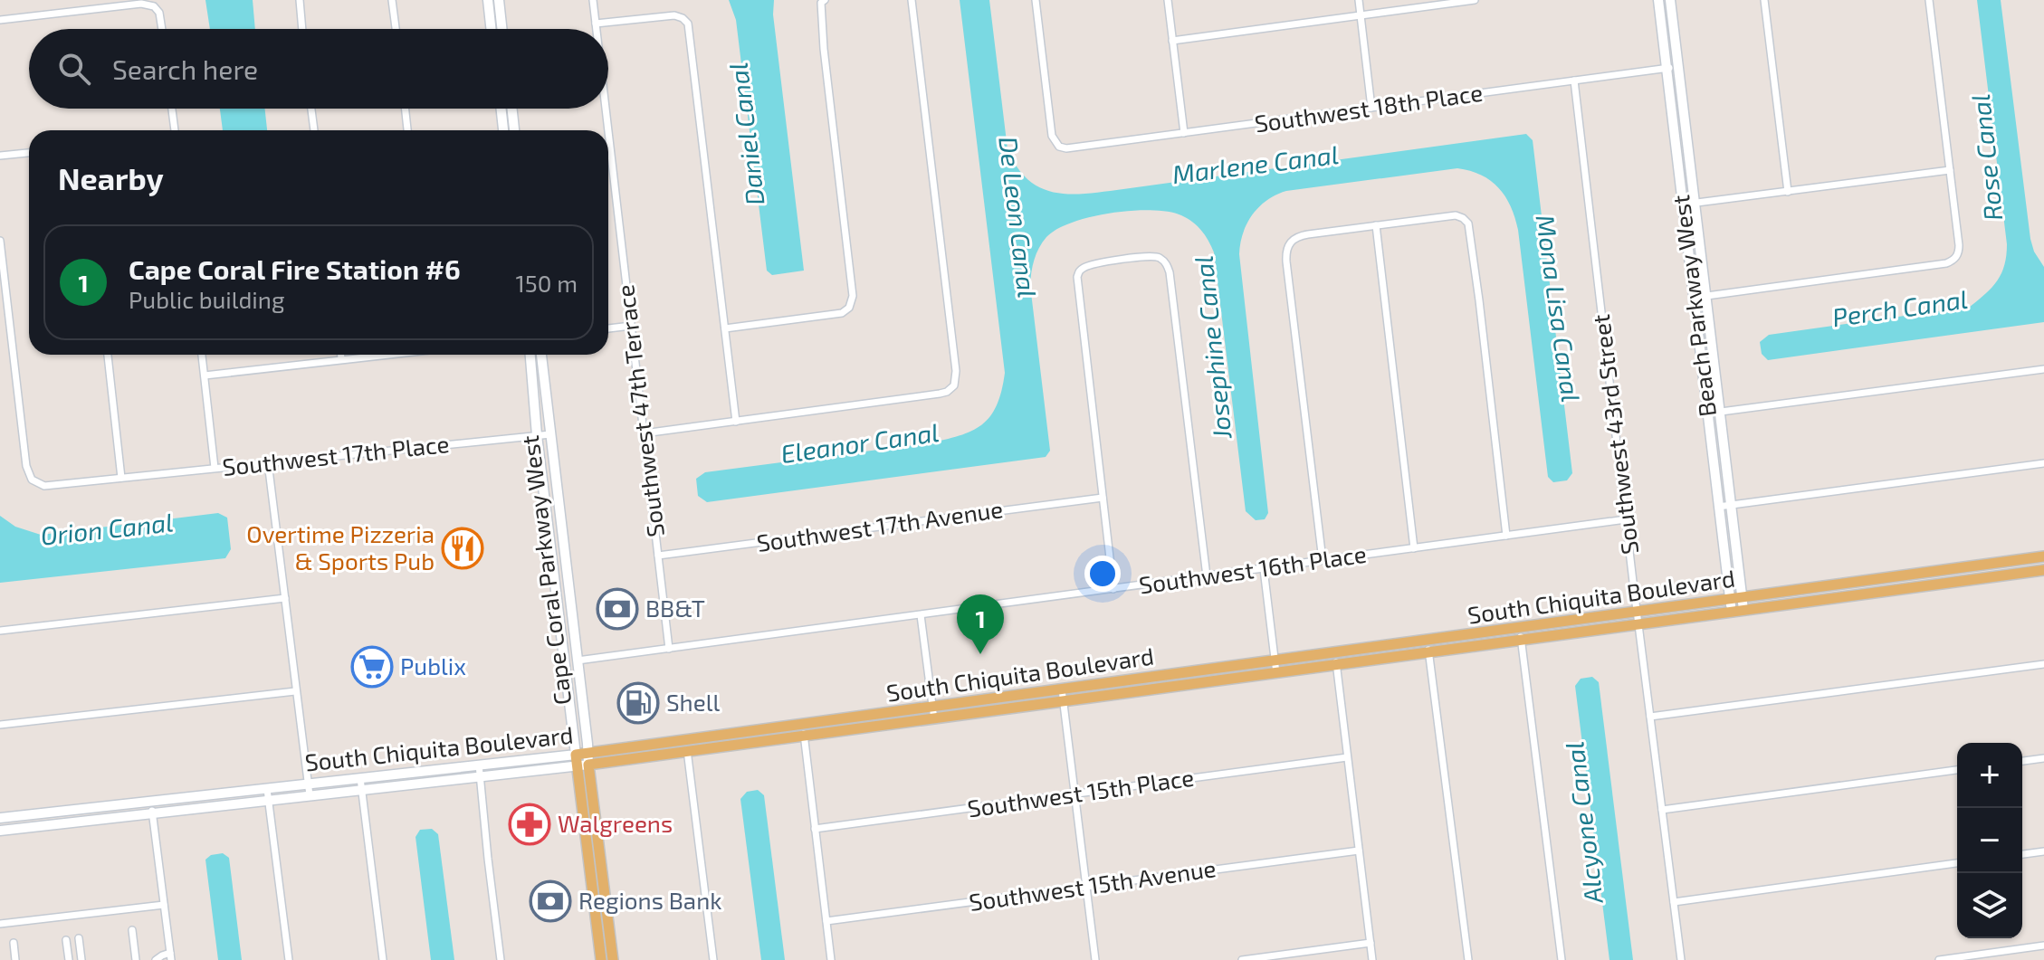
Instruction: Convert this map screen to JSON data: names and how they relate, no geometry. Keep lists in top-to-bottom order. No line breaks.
{"streets":{"main road":["Cape Coral Parkway West","South Chiquita Boulevard"],"street":["Southwest 18th Place","Beach Parkway West","Southwest 47th Terrace","Southwest 43rd Street","Southwest 17th Place","Southwest 17th Avenue","Southwest 16th Place","Southwest 15th Place","Southwest 15th Avenue"]},"crossings":[["Southwest 18th Place","Beach Parkway West"],["Southwest 18th Place","Southwest 43rd Street"],["Beach Parkway West","South Chiquita Boulevard"],["Southwest 47th Terrace","Southwest 17th Avenue"],["Southwest 47th Terrace","Southwest 16th Place"],["Southwest 43rd Street","Southwest 16th Place"],["Southwest 43rd Street","South Chiquita Boulevard"],["Southwest 17th Place","Cape Coral Parkway West"],["Cape Coral Parkway West","Southwest 16th Place"],["Cape Coral Parkway West","South Chiquita Boulevard"]],"water":["Daniel Canal","Rose Canal","Marlene Canal","De Leon Canal","Mona Lisa Canal","Perch Canal","Josephine Canal","Eleanor Canal","Orion Canal","Alcyone Canal"],"places":{"restaurant":["Overtime Pizzeria & Sports Pub"],"bank":["BB&T","Regions Bank"],"supermarket":["Publix"],"fuel station":["Shell"],"pharmacy":["Walgreens"]},"page":{"search":"Search here","heading":"Nearby","list":[{"mark":"1","name":"Cape Coral Fire Station #6","note":"Public building","value":"150 m"}],"pins":"1","map_buttons":["+","−"]}}
